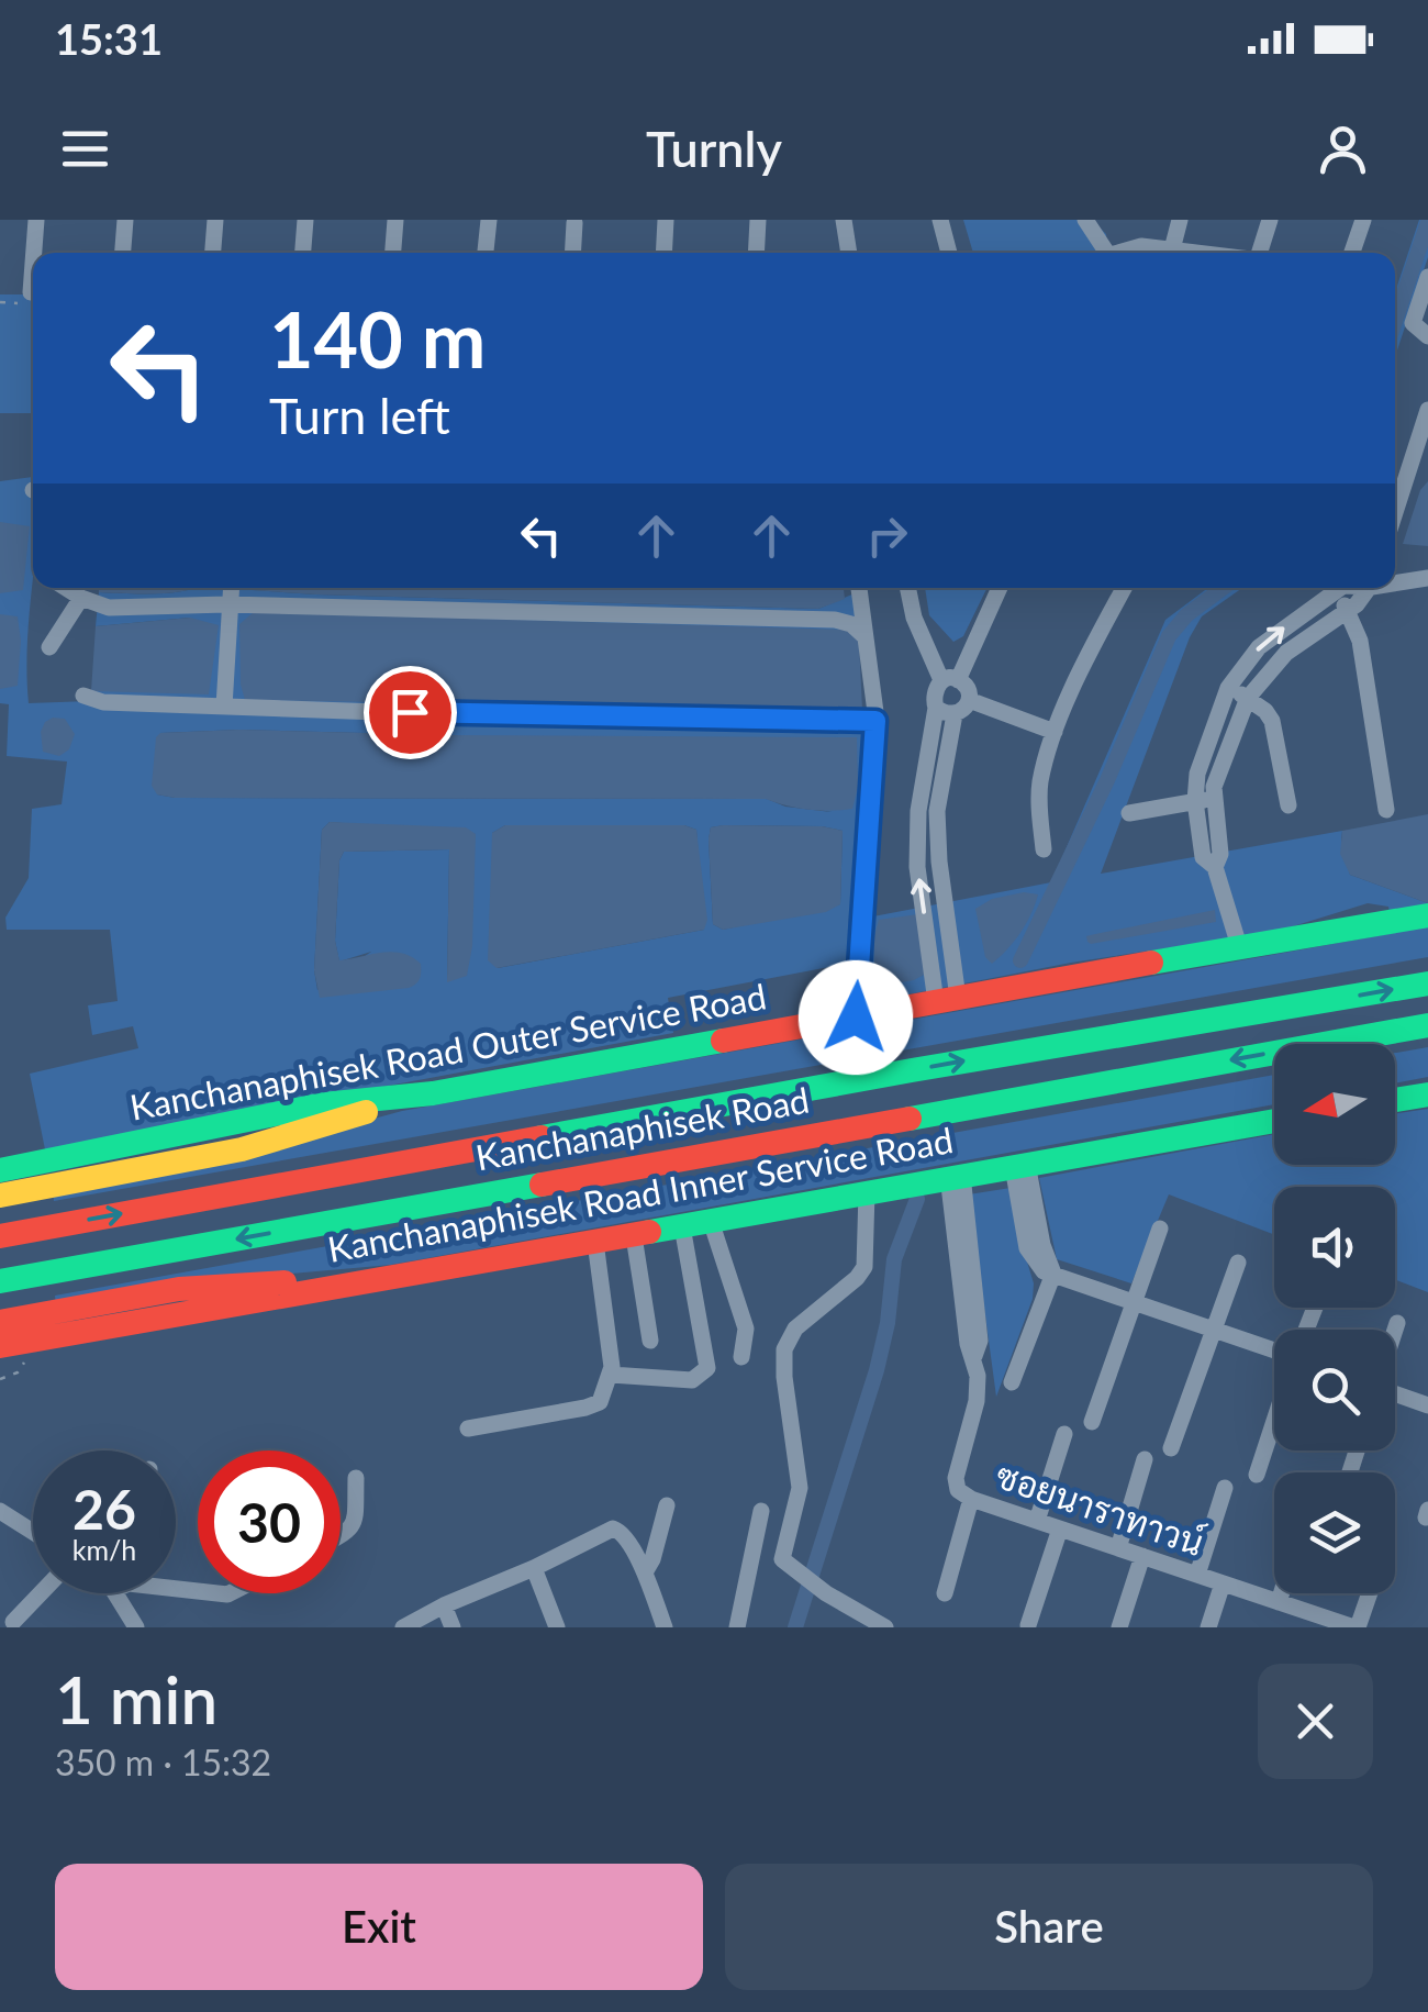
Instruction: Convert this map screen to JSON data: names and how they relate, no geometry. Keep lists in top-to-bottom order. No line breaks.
{"streets":{"main road":["Kanchanaphisek Road Outer Service Road","Kanchanaphisek Road","Kanchanaphisek Road Inner Service Road"],"street":["ซอยนาราทาวน์"]},"crossings":[["Kanchanaphisek Road Inner Service Road","ซอยนาราทาวน์"]],"north":"left","page":{"status":"15:31","header":"Turnly","turn":["140 m","Turn left"],"speed":"26 km/h","limit":"30","heading":["1 min","350 m · 15:32"],"buttons":["Exit","Share"]}}
